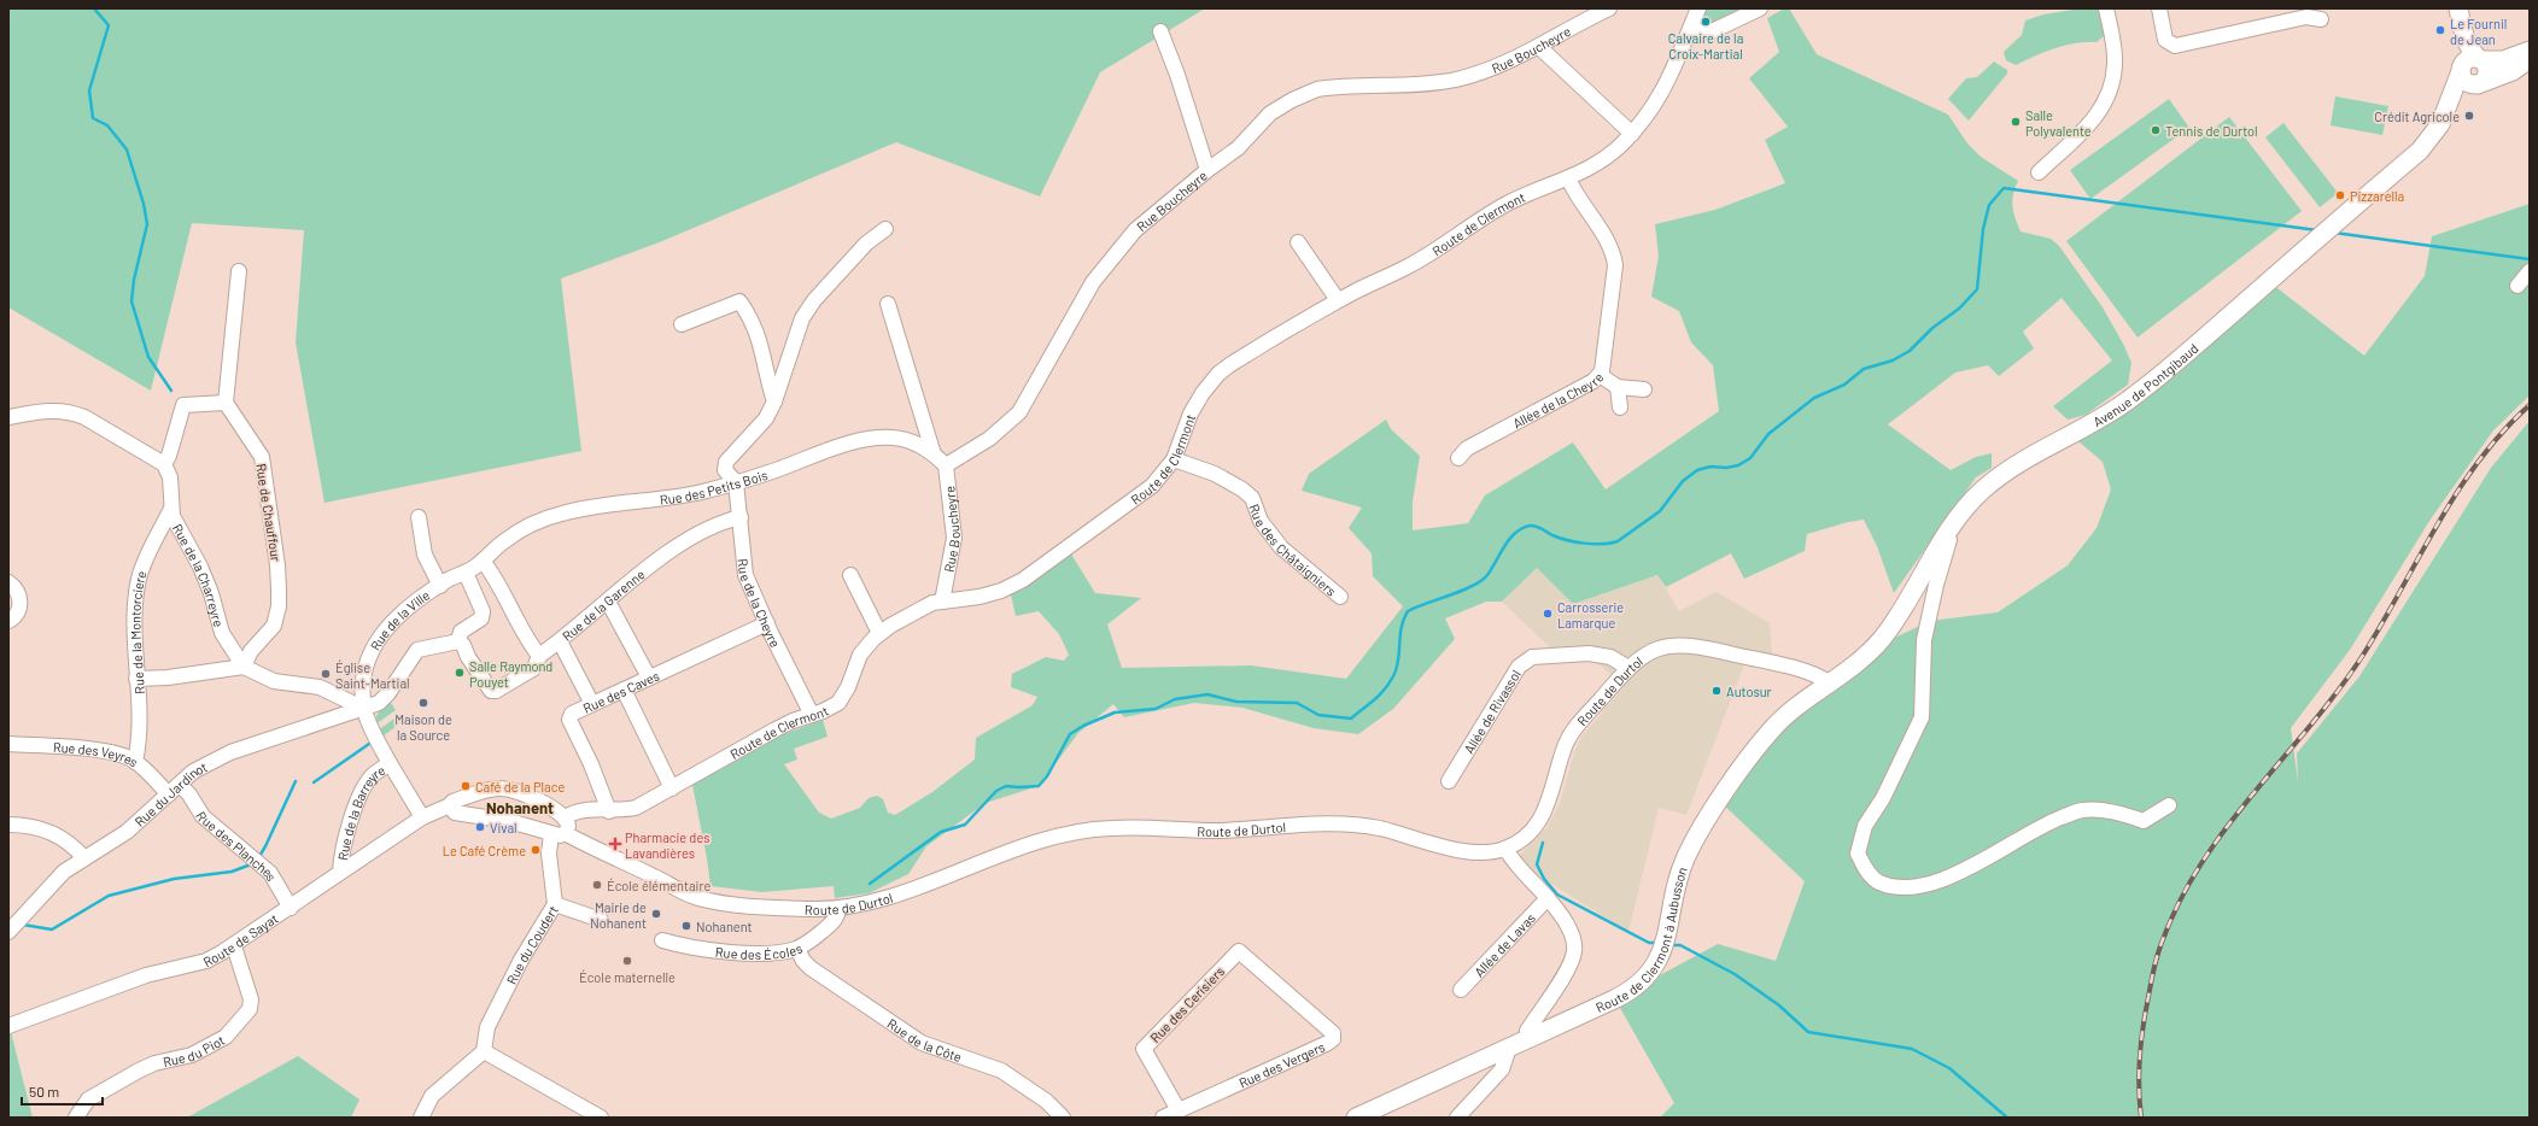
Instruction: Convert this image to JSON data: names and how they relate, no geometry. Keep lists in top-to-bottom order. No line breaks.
{"streets":{"main road":["Avenue de Pontgibaud","Route de Clermont à Aubusson"],"street":["Rue Boucheyre","Route de Clermont","Allée de la Cheyre","Rue des Petits Bois","Rue de Chauffour","Rue des Châtaigniers","Rue de la Charreyre","Rue de la Cheyre","Rue de la Garenne","Rue de la Ville","Rue de la Montorciere","Rue des Caves","Route de Durtol","Allée de Rivassol","Rue des Veyres","Rue du Jardinot","Rue de la Barreyre","Rue des Planches","Route de Sayat","Allée de Lavas","Rue du Coudert","Rue des Écoles","Rue des Cerisiers","Rue de la Côte","Rue du Piot","Rue des Vergers"]},"crossings":[["Rue Boucheyre","Route de Clermont"],["Rue Boucheyre","Rue des Petits Bois"],["Route de Clermont","Allée de la Cheyre"],["Route de Clermont","Rue des Châtaigniers"],["Route de Clermont","Rue de la Cheyre"],["Route de Clermont","Rue des Caves"],["Route de Clermont","Route de Sayat"],["Route de Clermont","Rue du Coudert"],["Avenue de Pontgibaud","Route de Clermont à Aubusson"],["Rue des Petits Bois","Rue de la Cheyre"],["Rue des Petits Bois","Rue de la Ville"],["Rue de Chauffour","Rue de la Charreyre"],["Rue de la Charreyre","Rue de la Montorciere"],["Rue de la Cheyre","Rue de la Garenne"],["Rue de la Cheyre","Rue des Caves"],["Rue de la Garenne","Rue du Jardinot"],["Rue de la Ville","Rue du Jardinot"],["Rue de la Montorciere","Rue des Veyres"],["Route de Durtol","Allée de Rivassol"],["Route de Durtol","Route de Clermont à Aubusson"],["Route de Durtol","Route de Sayat"],["Route de Durtol","Rue du Coudert"],["Route de Durtol","Rue des Écoles"],["Rue des Veyres","Rue du Jardinot"],["Rue des Veyres","Rue des Planches"],["Rue du Jardinot","Rue des Planches"],["Rue de la Barreyre","Route de Sayat"],["Rue des Planches","Route de Sayat"],["Route de Sayat","Rue du Coudert"],["Route de Sayat","Rue du Piot"],["Rue des Écoles","Rue de la Côte"],["Rue des Cerisiers","Rue des Vergers"]],"districts":["Nohanent"],"places":{"other":["Calvaire de la Croix-Martial","Le Fournil de Jean","Crédit Agricole","Salle Polyvalente","Tennis de Durtol","Pizzarella","Carrosserie Lamarque","Salle Raymond Pouyet","Église Saint-Martial","Autosur","Maison de la Source","Café de la Place","Vival","Le Café Crème","École élémentaire","Mairie de Nohanent","Nohanent","École maternelle"],"health":["Pharmacie des Lavandières"]},"scale_bar":"50 m"}
